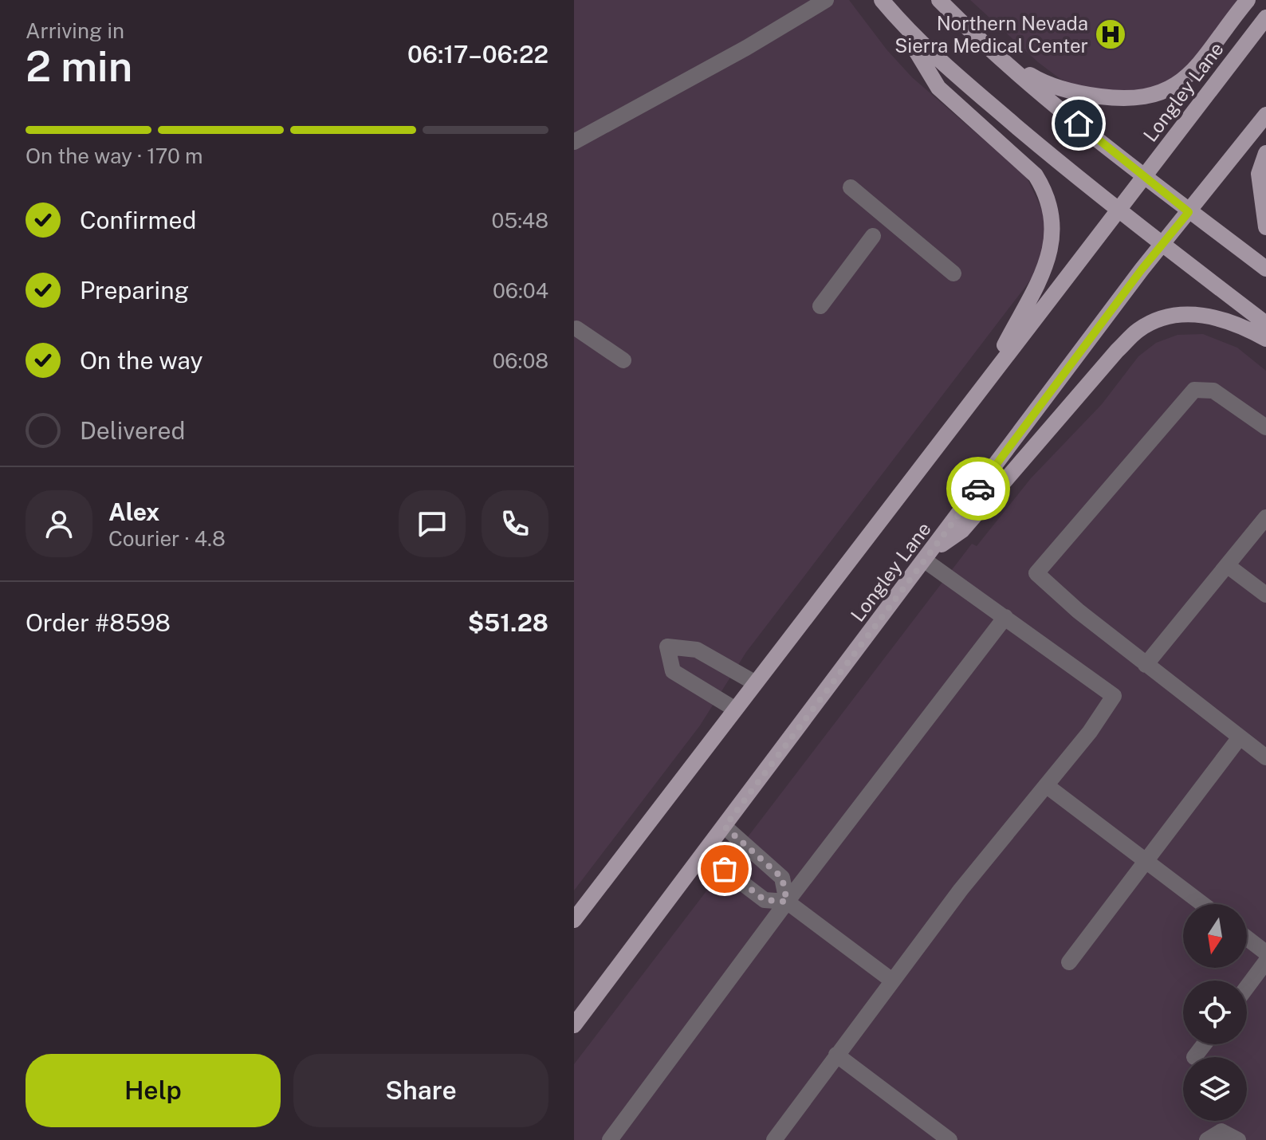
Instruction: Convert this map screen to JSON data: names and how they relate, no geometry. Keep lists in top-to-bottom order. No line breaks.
{"streets":{"main road":["Longley Lane"]},"places":{"hospital":["Northern Nevada Sierra Medical Center"]},"north":"bottom","page":{"heading":["2 min","Arriving in","06:17–06:22"],"panel":["Alex","Courier · 4.8","Order #8598","$51.28"],"bar":"On the way · 170 m","list":[["Confirmed","05:48"],["Preparing","06:04"],["On the way","06:08"],"Delivered"],"buttons":["Help","Share"]}}
